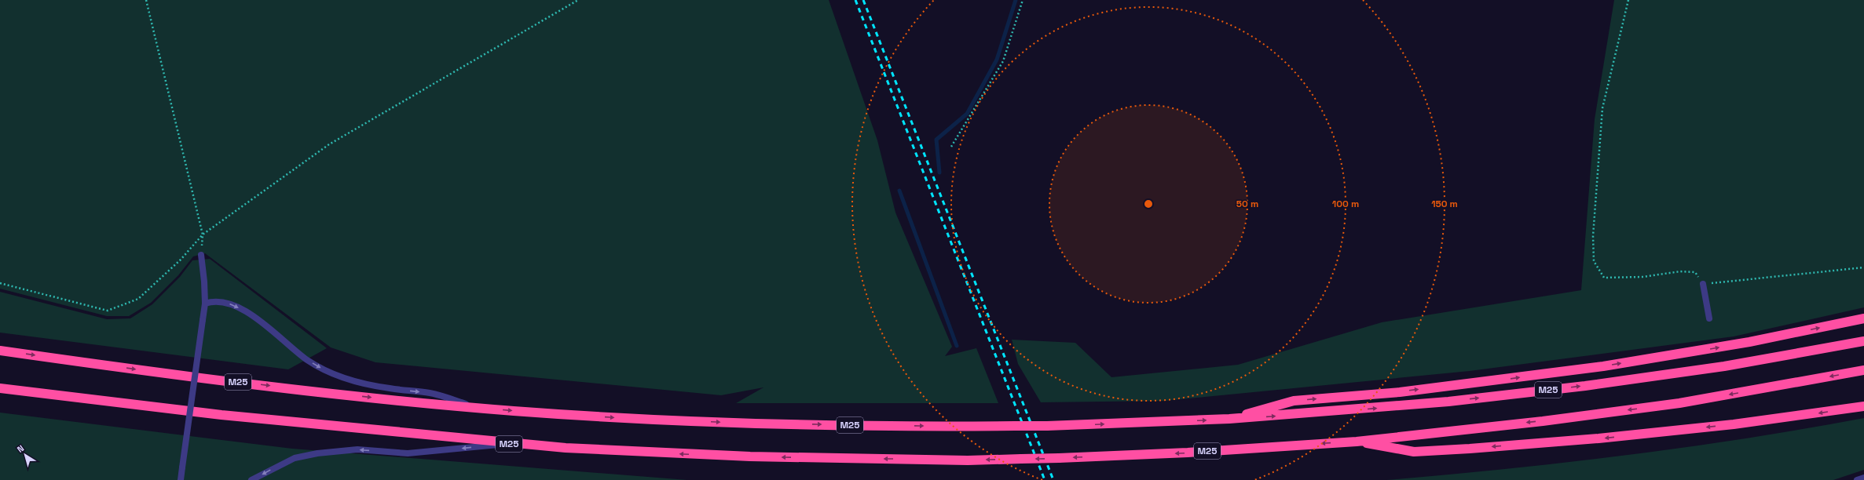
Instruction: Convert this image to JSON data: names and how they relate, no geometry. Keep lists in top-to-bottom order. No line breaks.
{"streets":{"highway":["M25"]},"north":"top left","rings":["50 m","100 m","150 m"]}
